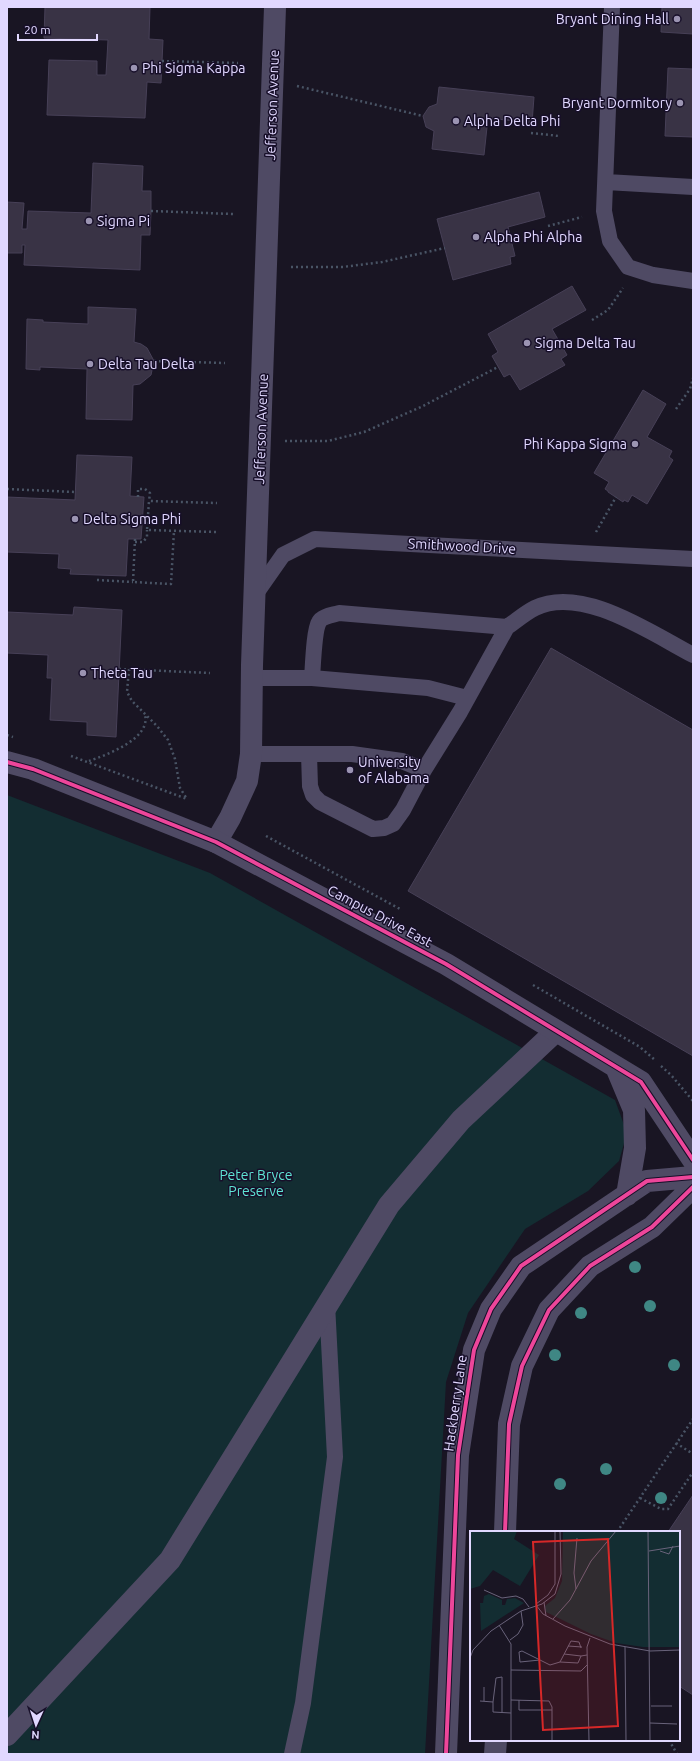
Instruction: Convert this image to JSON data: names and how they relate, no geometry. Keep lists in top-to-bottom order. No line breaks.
{"streets":{"street":["Jefferson Avenue","Campus Drive East","Hackberry Lane"],"lane":["Smithwood Drive"]},"crossings":[["Jefferson Avenue","Smithwood Drive"],["Jefferson Avenue","Campus Drive East"]],"parks":["Peter Bryce Preserve"],"places":["Bryant Dining Hall","Phi Sigma Kappa","Bryant Dormitory","Alpha Delta Phi","Sigma Pi","Alpha Phi Alpha","Sigma Delta Tau","Delta Tau Delta","Phi Kappa Sigma","Delta Sigma Phi","Theta Tau","University of Alabama"],"scale_bar":"20 m","north":"bottom"}
